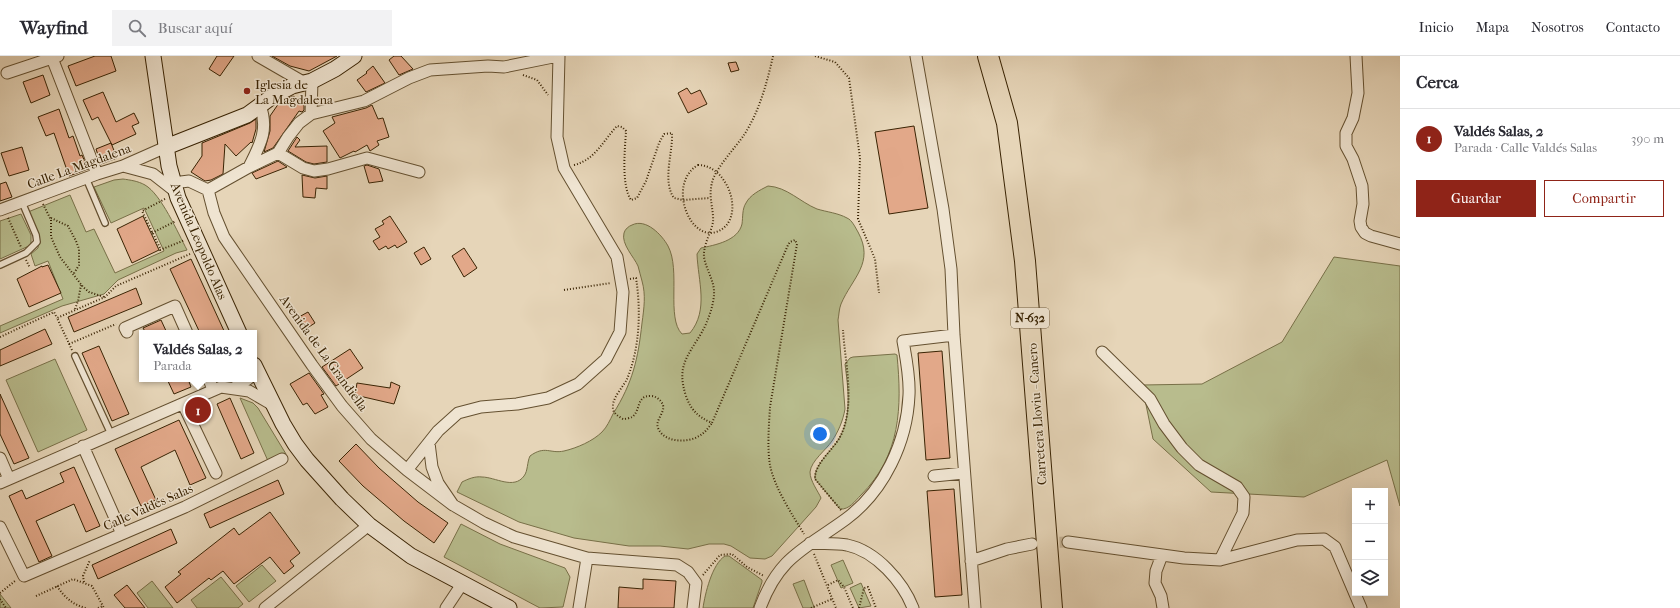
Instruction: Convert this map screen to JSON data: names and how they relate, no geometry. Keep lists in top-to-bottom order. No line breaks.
{"streets":{"highway":["N-632","Carretera Lloviu - Canero"],"main road":["Avenida Leopoldo Alas"],"street":["Calle La Magdalena","Avenida de La Grandiella","Calle Valdés Salas"]},"crossings":[["Calle La Magdalena","Avenida Leopoldo Alas"]],"places":["Iglesia de La Magdalena"],"page":{"header":"Wayfind","search":"Buscar aquí","nav":["Inicio","Mapa","Nosotros","Contacto"],"heading":"Cerca","list":[{"mark":"1","name":"Valdés Salas, 2","note":"Parada · Calle Valdés Salas","value":"390 m"}],"buttons":["Guardar","Compartir"],"popup":["Valdés Salas, 2","Parada"],"pins":"1","map_buttons":["+","−"]}}
